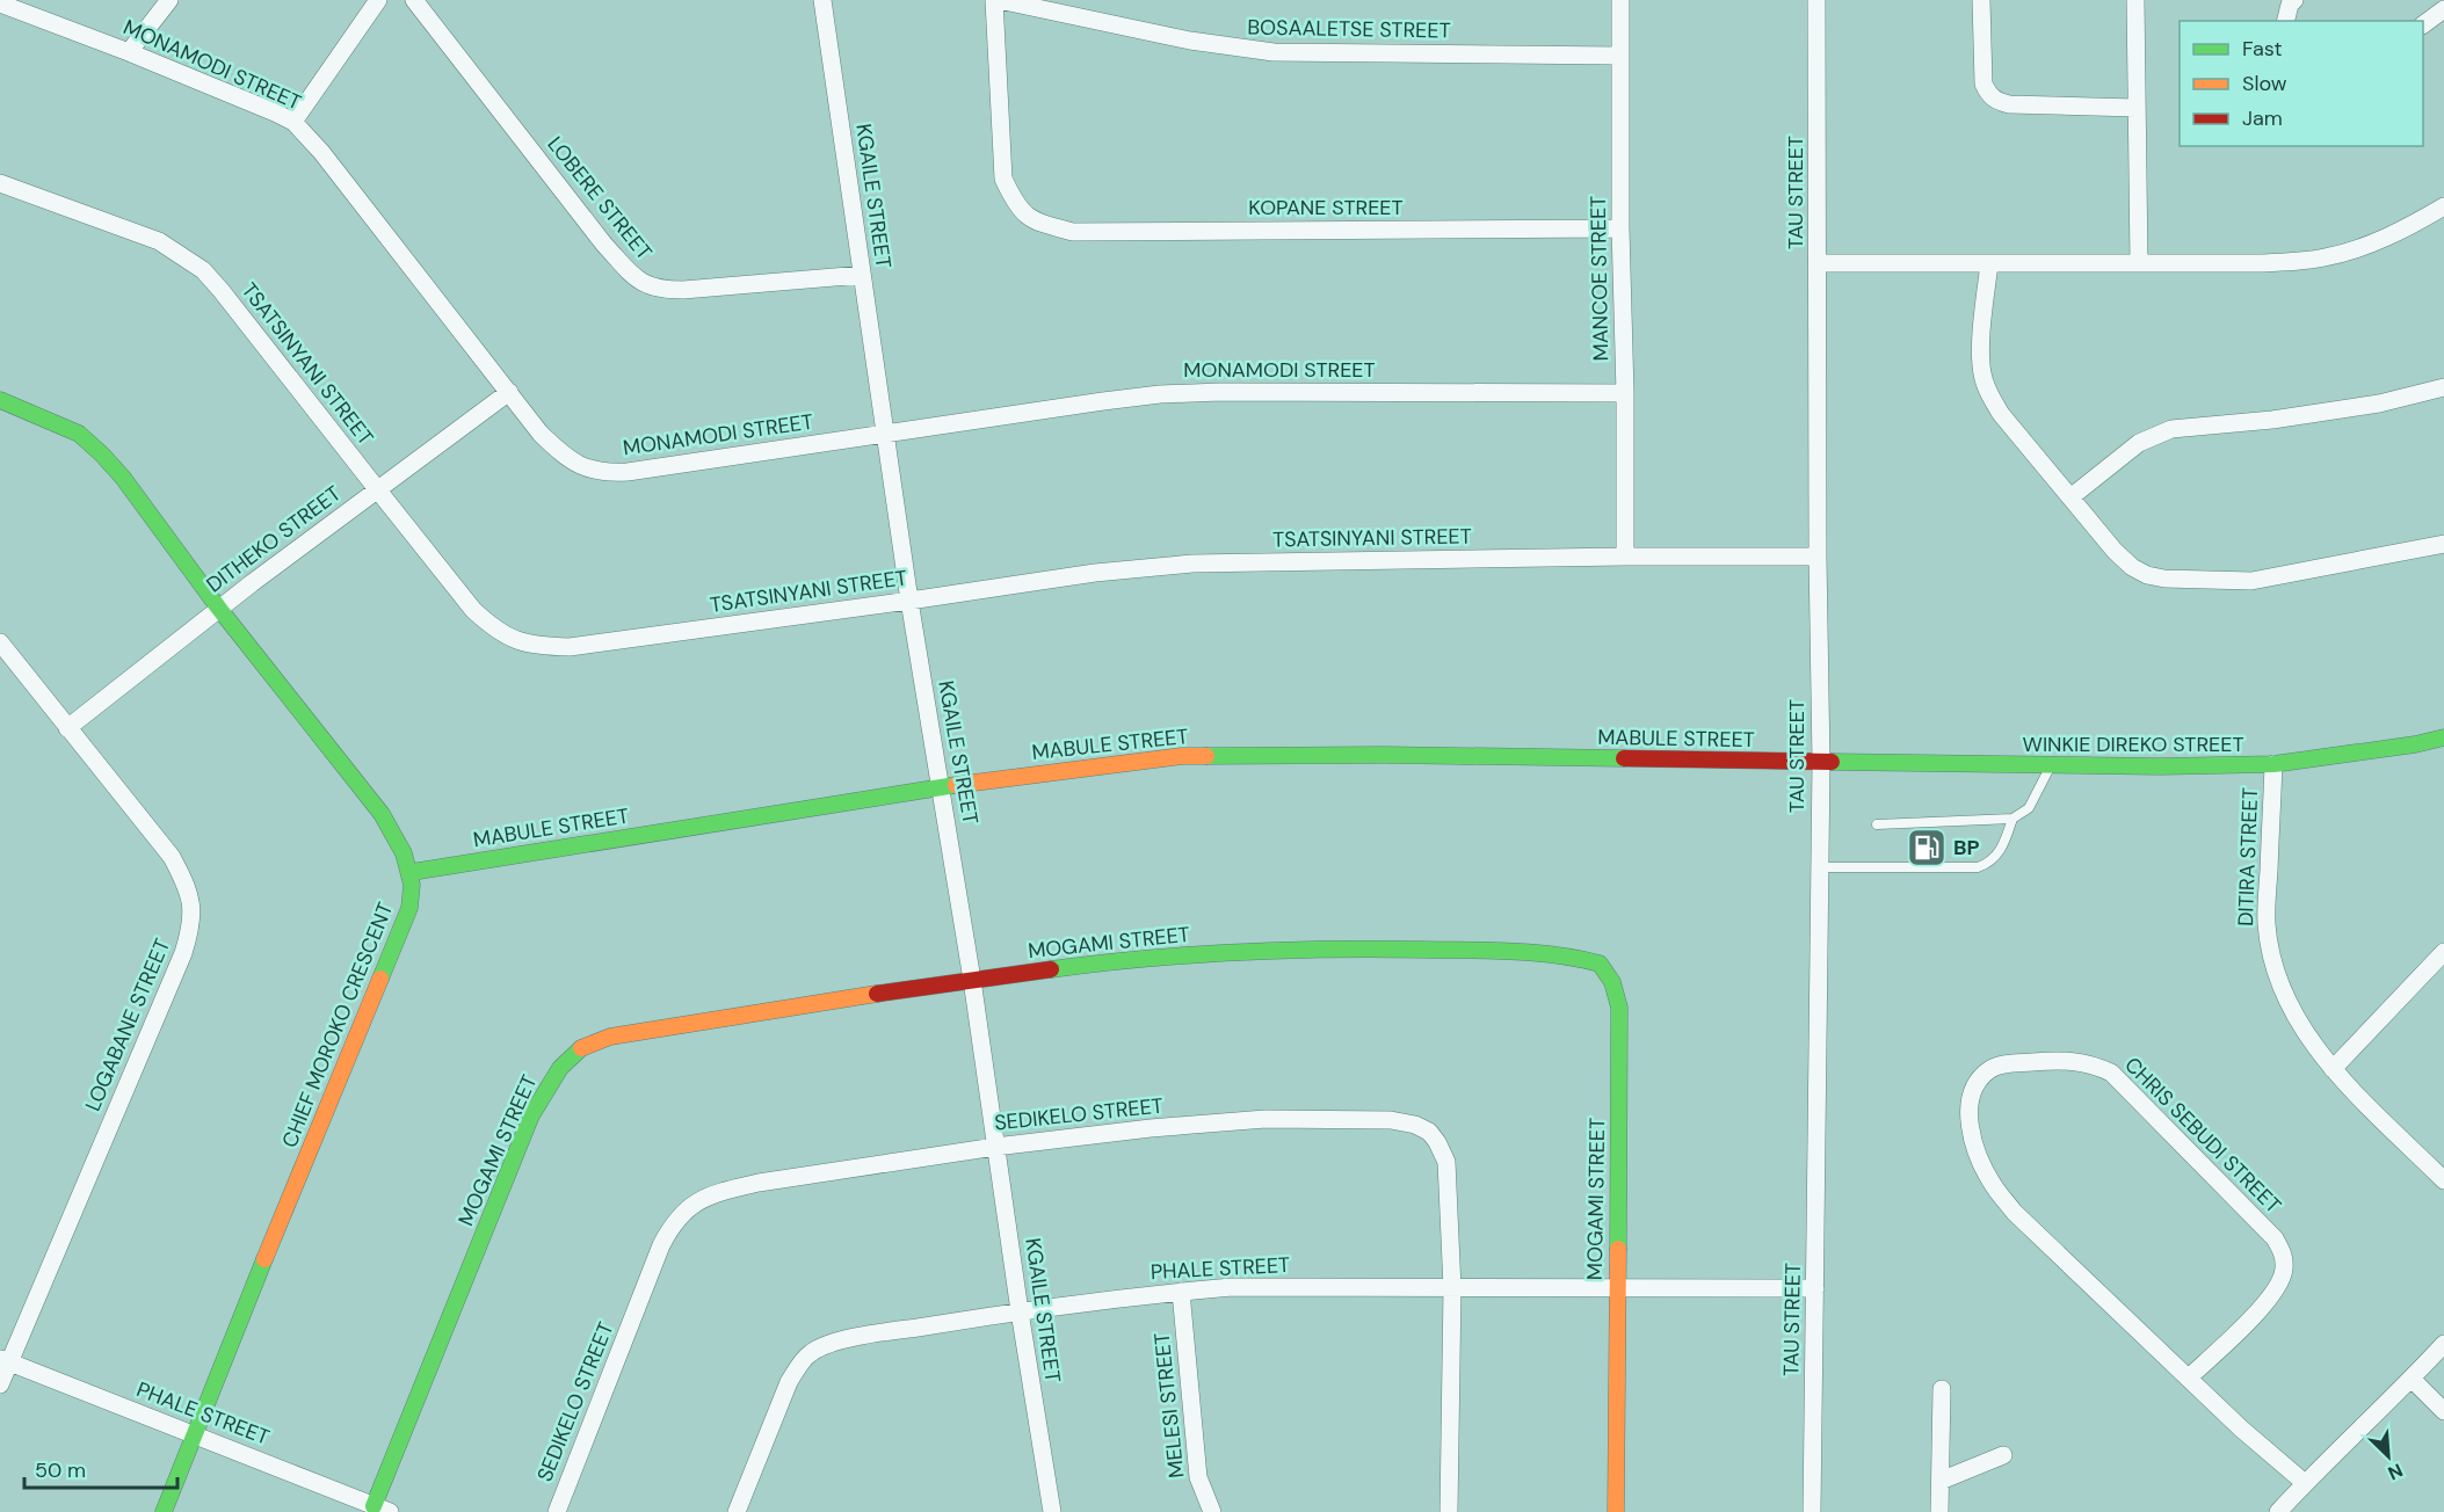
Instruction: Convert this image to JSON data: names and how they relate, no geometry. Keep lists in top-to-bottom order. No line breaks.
{"streets":{"street":["BOSAALETSE STREET","MONAMODI STREET","TAU STREET","KGAILE STREET","LOBERE STREET","KOPANE STREET","MANCOE STREET","TSATSINYANI STREET","DITHEKO STREET","MABULE STREET","WINKIE DIREKO STREET","DITIRA STREET","MOGAMI STREET","LOGABANE STREET","CHIEF MOROKO CRESCENT","SEDIKELO STREET","CHRIS SEBUDI STREET","PHALE STREET","MELESI STREET"]},"crossings":[["BOSAALETSE STREET","KOPANE STREET"],["BOSAALETSE STREET","MANCOE STREET"],["MONAMODI STREET","KGAILE STREET"],["MONAMODI STREET","MANCOE STREET"],["MONAMODI STREET","DITHEKO STREET"],["TAU STREET","TSATSINYANI STREET"],["TAU STREET","MABULE STREET"],["TAU STREET","WINKIE DIREKO STREET"],["TAU STREET","PHALE STREET"],["KGAILE STREET","LOBERE STREET"],["KGAILE STREET","TSATSINYANI STREET"],["KGAILE STREET","MABULE STREET"],["KGAILE STREET","MOGAMI STREET"],["KGAILE STREET","SEDIKELO STREET"],["KGAILE STREET","PHALE STREET"],["KOPANE STREET","MANCOE STREET"],["MANCOE STREET","TSATSINYANI STREET"],["TSATSINYANI STREET","DITHEKO STREET"],["DITHEKO STREET","LOGABANE STREET"],["DITHEKO STREET","CHIEF MOROKO CRESCENT"],["MABULE STREET","WINKIE DIREKO STREET"],["MABULE STREET","CHIEF MOROKO CRESCENT"],["WINKIE DIREKO STREET","DITIRA STREET"],["MOGAMI STREET","PHALE STREET"],["LOGABANE STREET","PHALE STREET"],["CHIEF MOROKO CRESCENT","PHALE STREET"],["SEDIKELO STREET","PHALE STREET"],["PHALE STREET","MELESI STREET"]],"places":{"fuel station":["BP"]},"legend":["Fast","Slow","Jam"],"scale_bar":"50 m","north":"bottom right"}
